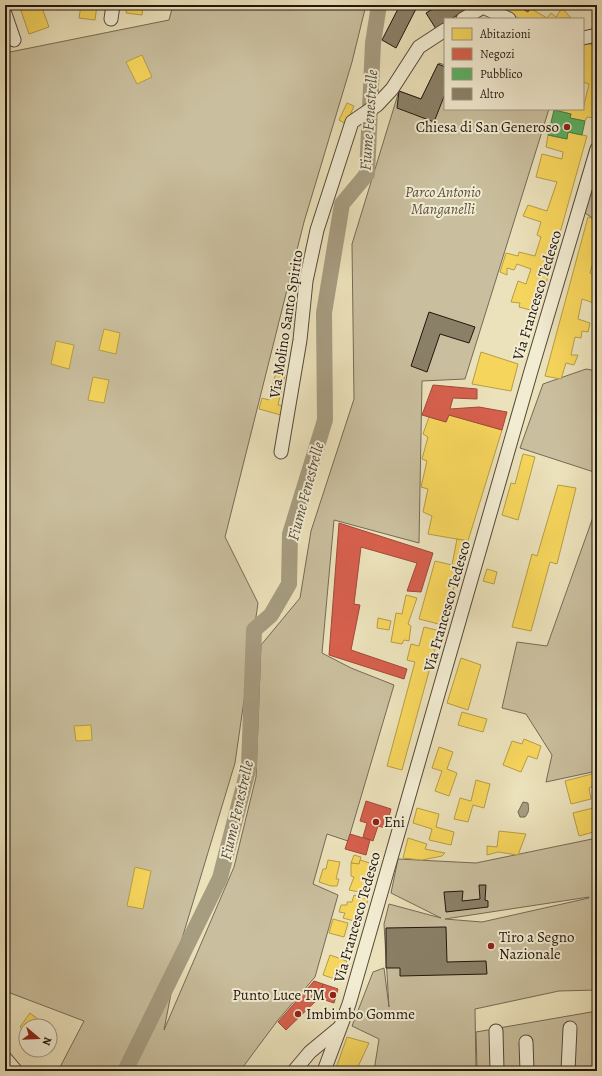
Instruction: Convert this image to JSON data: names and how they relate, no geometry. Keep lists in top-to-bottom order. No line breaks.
{"streets":{"street":["Via Francesco Tedesco","Via Molino Santo Spirito"]},"water":["Fiume Fenestrelle"],"parks":["Parco Antonio Manganelli"],"places":["Chiesa di San Generoso","Eni","Tiro a Segno Nazionale","Punto Luce TM","Imbimbo Gomme"],"legend":["Abitazioni","Negozi","Pubblico","Altro"],"north":"right"}
